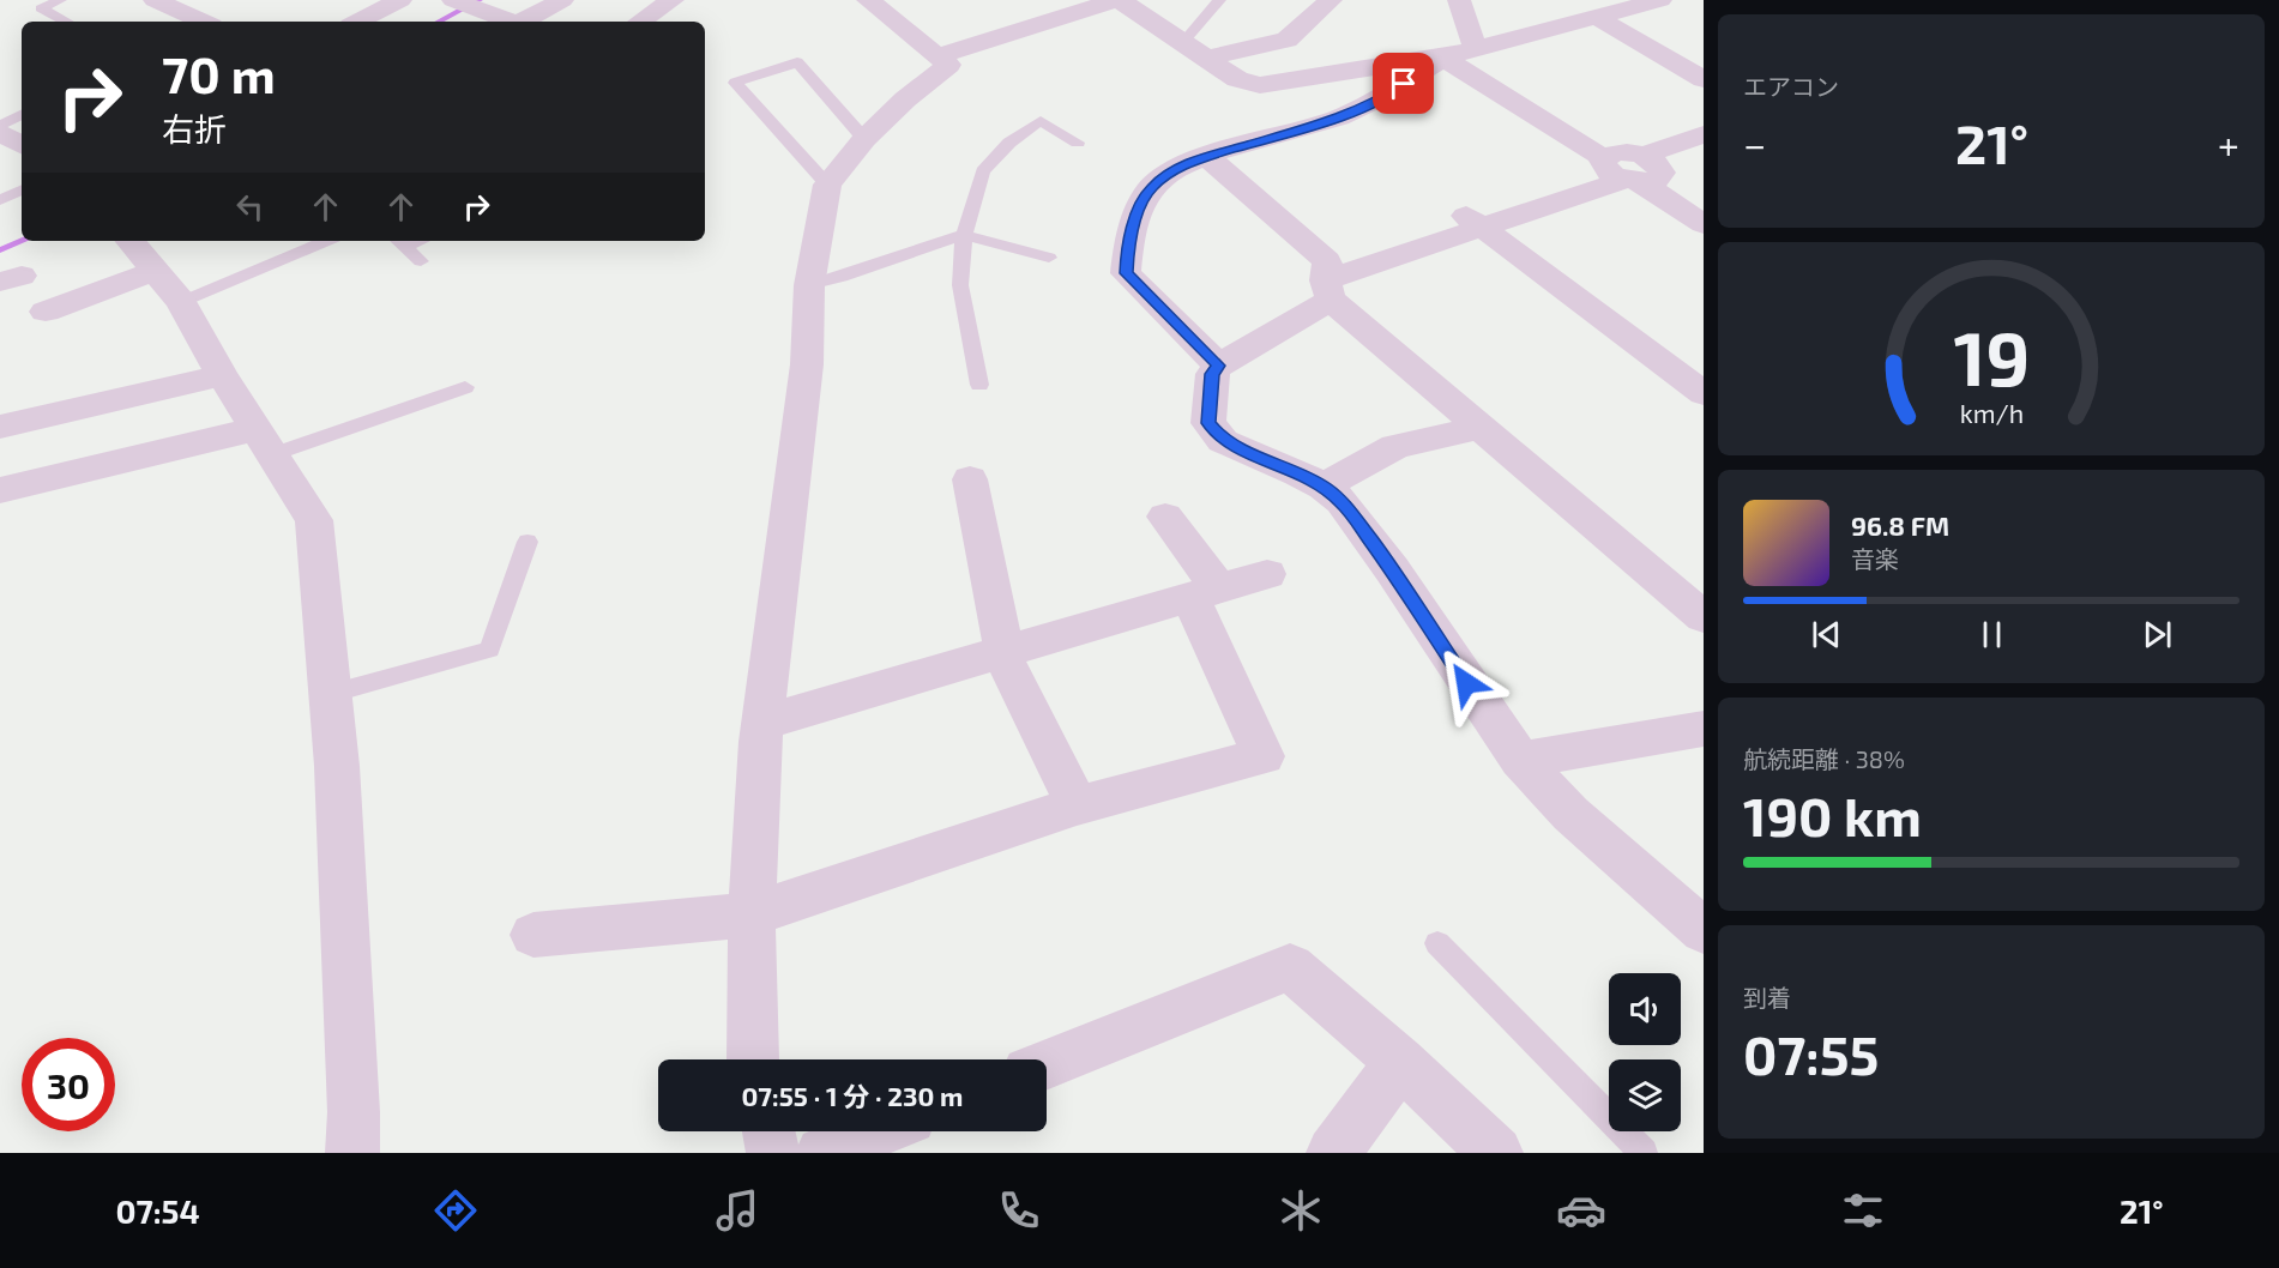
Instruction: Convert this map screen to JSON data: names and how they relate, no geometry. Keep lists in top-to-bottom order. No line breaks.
{"page":{"tile":["エアコン",["航続距離 · 38%","190 km"],["到着","07:55"]],"turn":["70 m","右折"],"heat":["−","21°","+"],"song":["96.8 FM","音楽"],"limit":"30","trip":"07:55 · 1 分 · 230 m","tabs":["07:54","21°"],"gauge":["19","km/h"]}}
